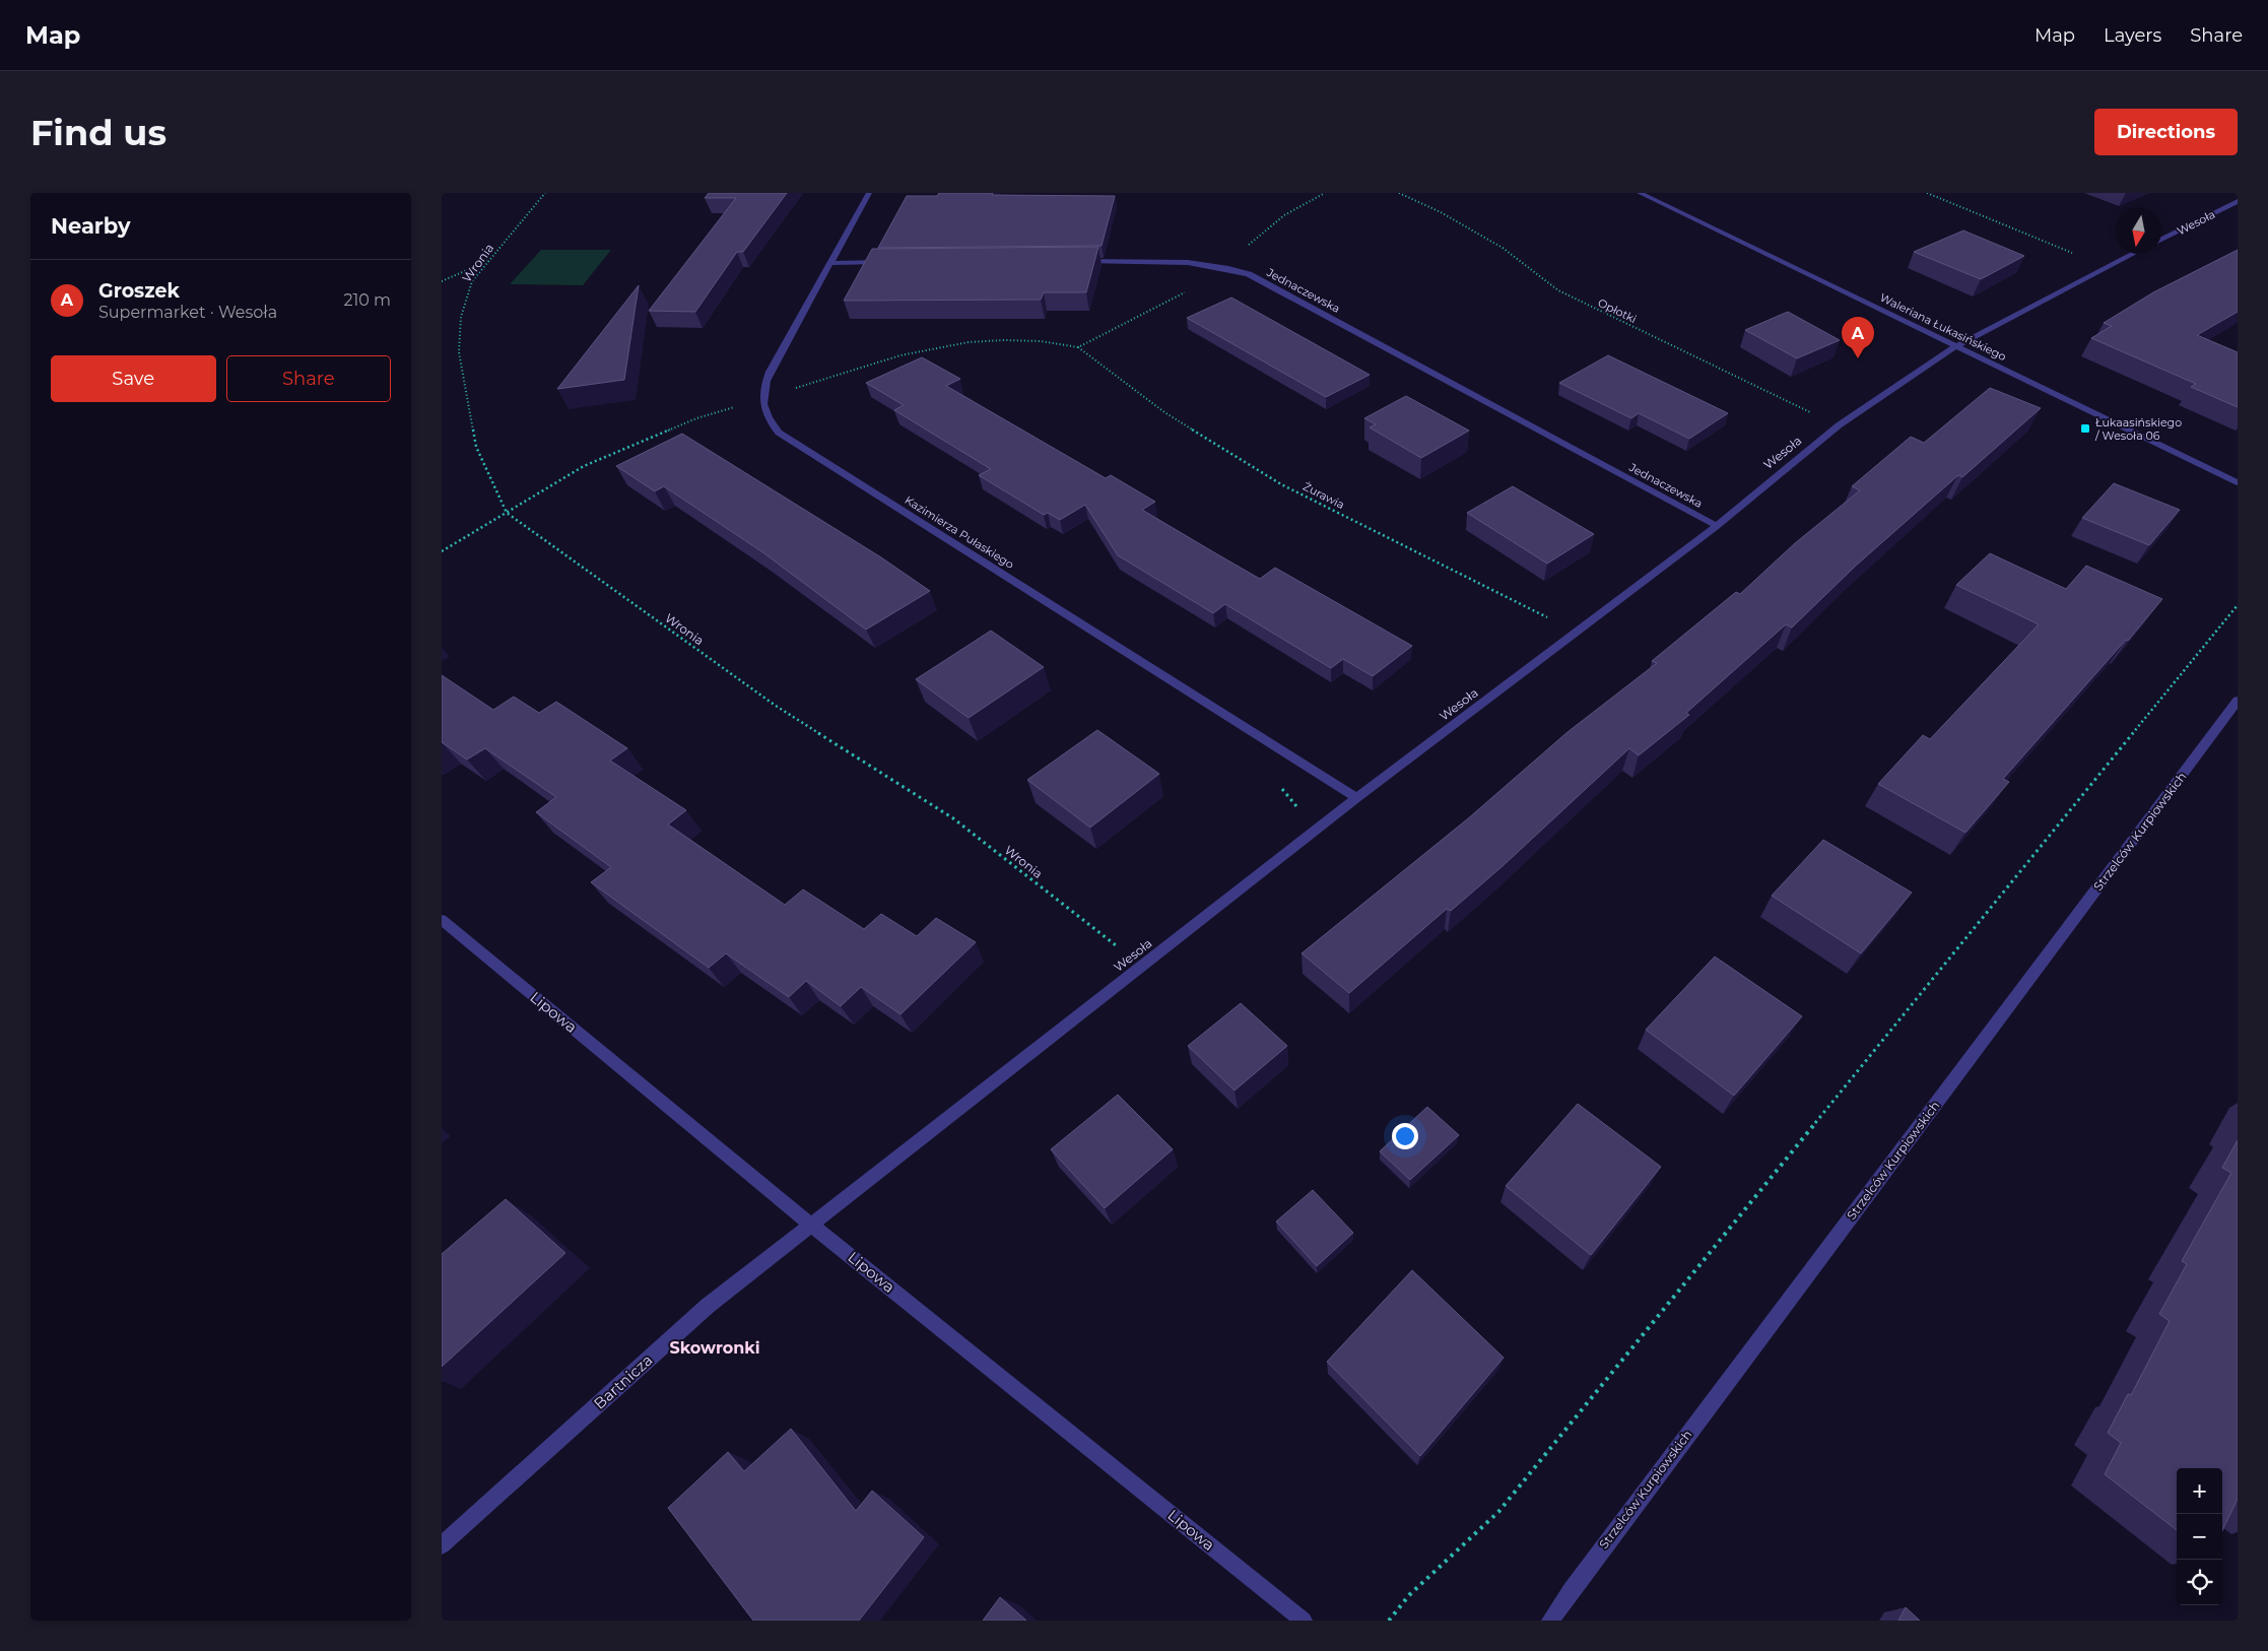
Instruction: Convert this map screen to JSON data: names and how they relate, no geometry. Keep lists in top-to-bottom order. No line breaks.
{"streets":{"street":["Wesoła","Jednaczewska","Waleriana Łukasińskiego","Kazimierza Pułaskiego","Strzelców Kurpiowskich","Lipowa","Bartnicza"],"path":["Wronia","Opłotki","Żurawia"]},"crossings":[["Wesoła","Wronia"],["Wesoła","Jednaczewska"],["Wesoła","Opłotki"],["Wesoła","Waleriana Łukasińskiego"],["Wesoła","Żurawia"],["Wesoła","Kazimierza Pułaskiego"],["Wesoła","Lipowa"],["Wesoła","Bartnicza"],["Lipowa","Bartnicza"]],"districts":["Skowronki"],"places":{"transit":["Łukaasińskiego / Wesoła 06"]},"north":"bottom","page":{"header":"Map","nav":["Map","Layers","Share"],"buttons":["Directions",["Save","Share"]],"title":"Find us","heading":"Nearby","list":[{"mark":"A","name":"Groszek","note":"Supermarket · Wesoła","value":"210 m"}],"pins":"A","map_buttons":["+","−"]}}
